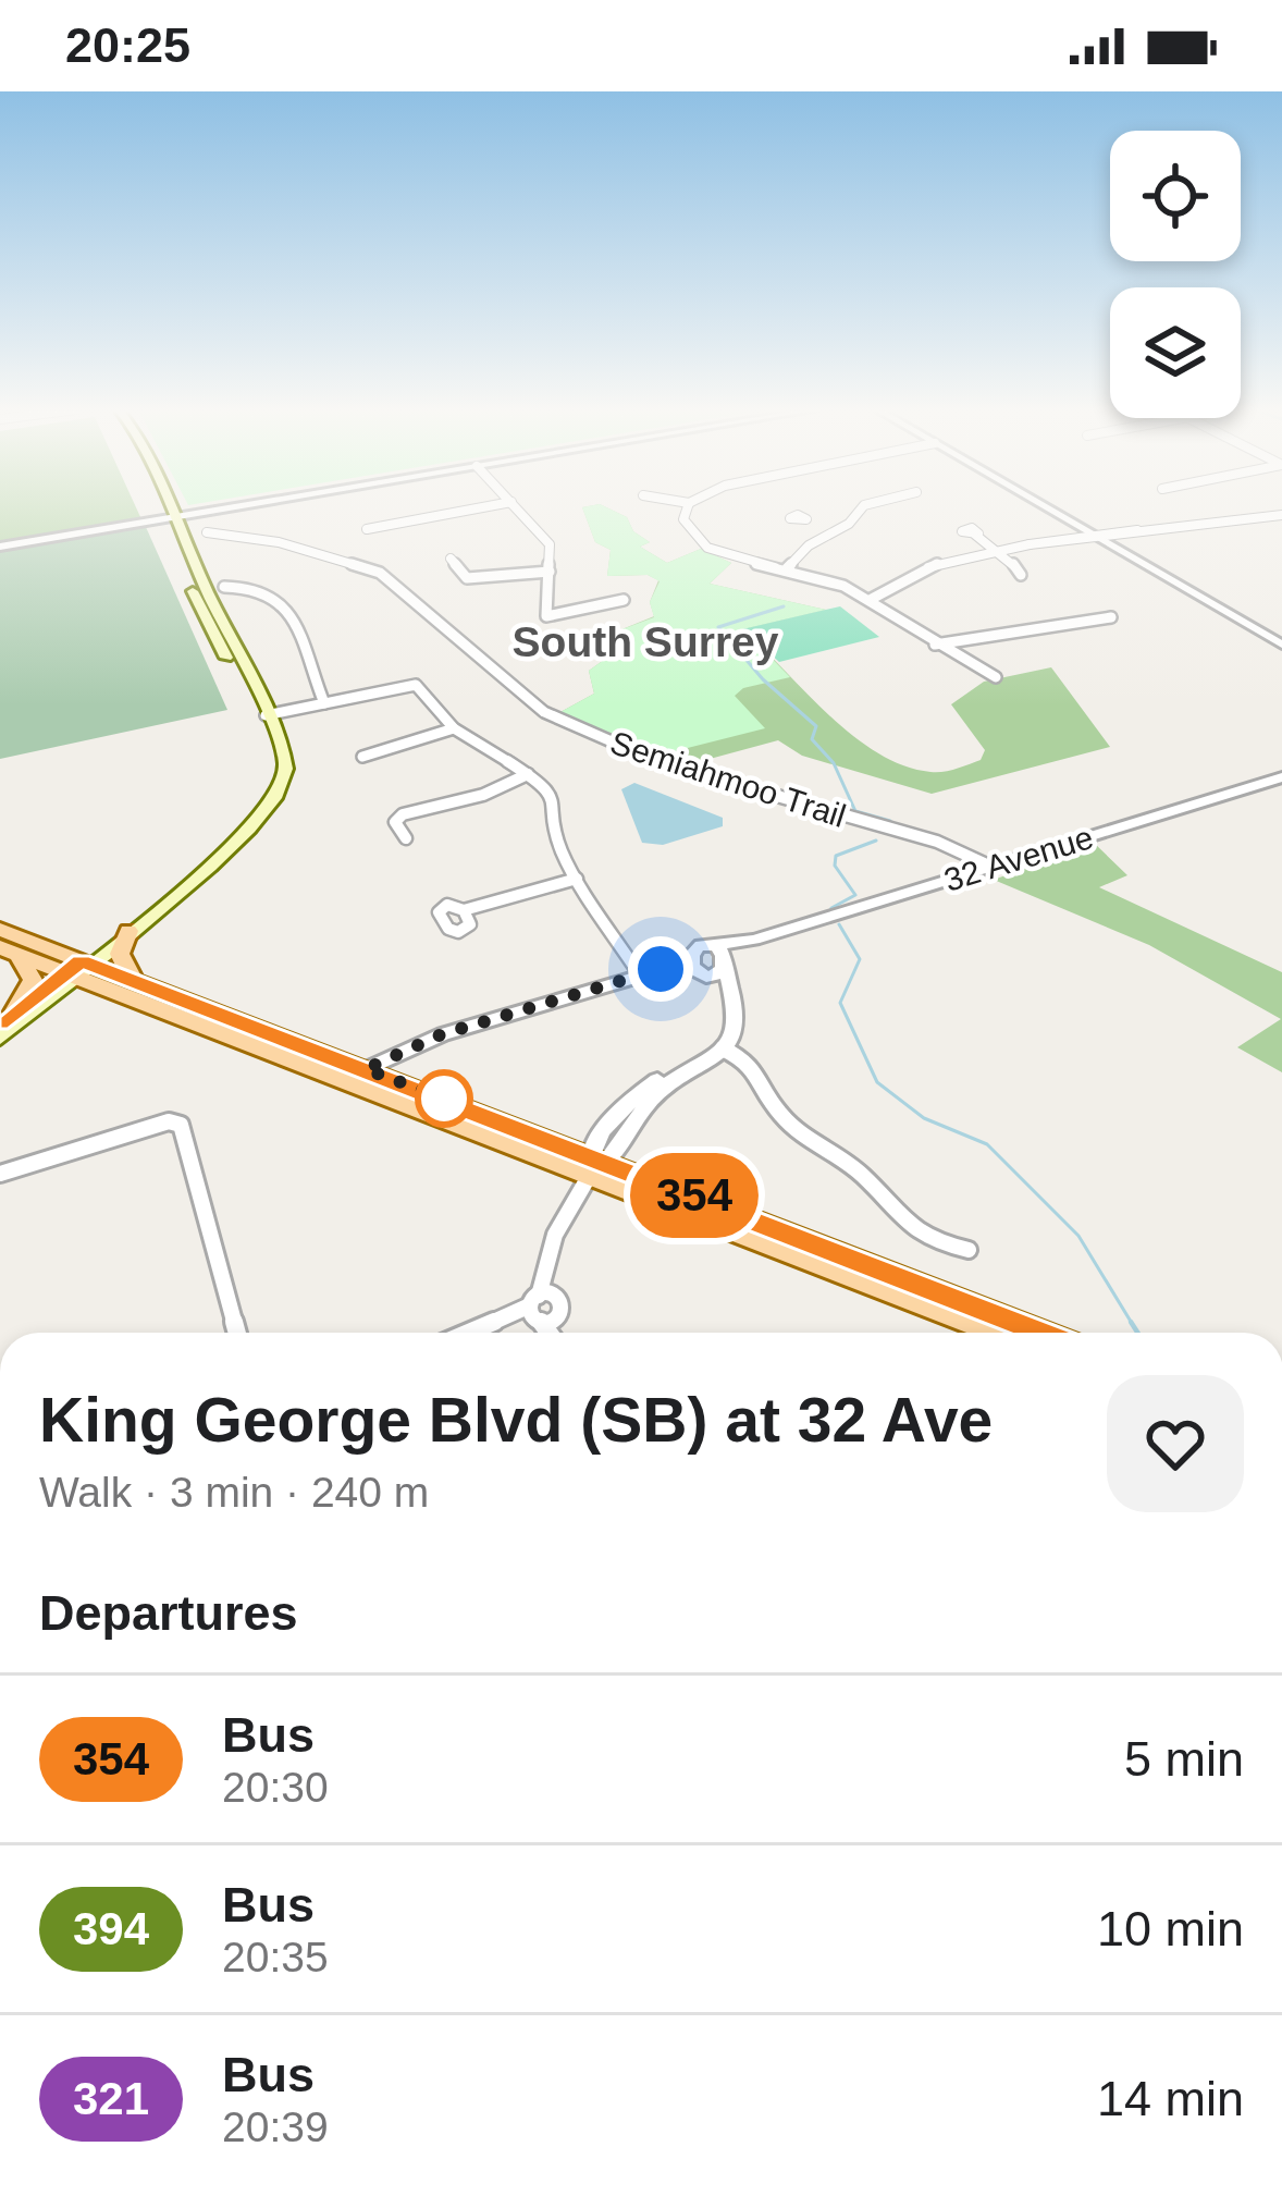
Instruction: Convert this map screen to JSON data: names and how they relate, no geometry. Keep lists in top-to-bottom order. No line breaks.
{"streets":{"street":["Semiahmoo Trail","32 Avenue"]},"crossings":[["Semiahmoo Trail","32 Avenue"]],"districts":["South Surrey"],"lines":["bus line 354"],"page":{"status":"20:25","on_map":"354","heading":[["King George Blvd (SB) at 32 Ave","Walk · 3 min · 240 m"],"Departures"],"list":[{"mark":"354","name":"Bus","note":"20:30","value":"5 min"},{"mark":"394","name":"Bus","note":"20:35","value":"10 min"},{"mark":"321","name":"Bus","note":"20:39","value":"14 min"}]}}
